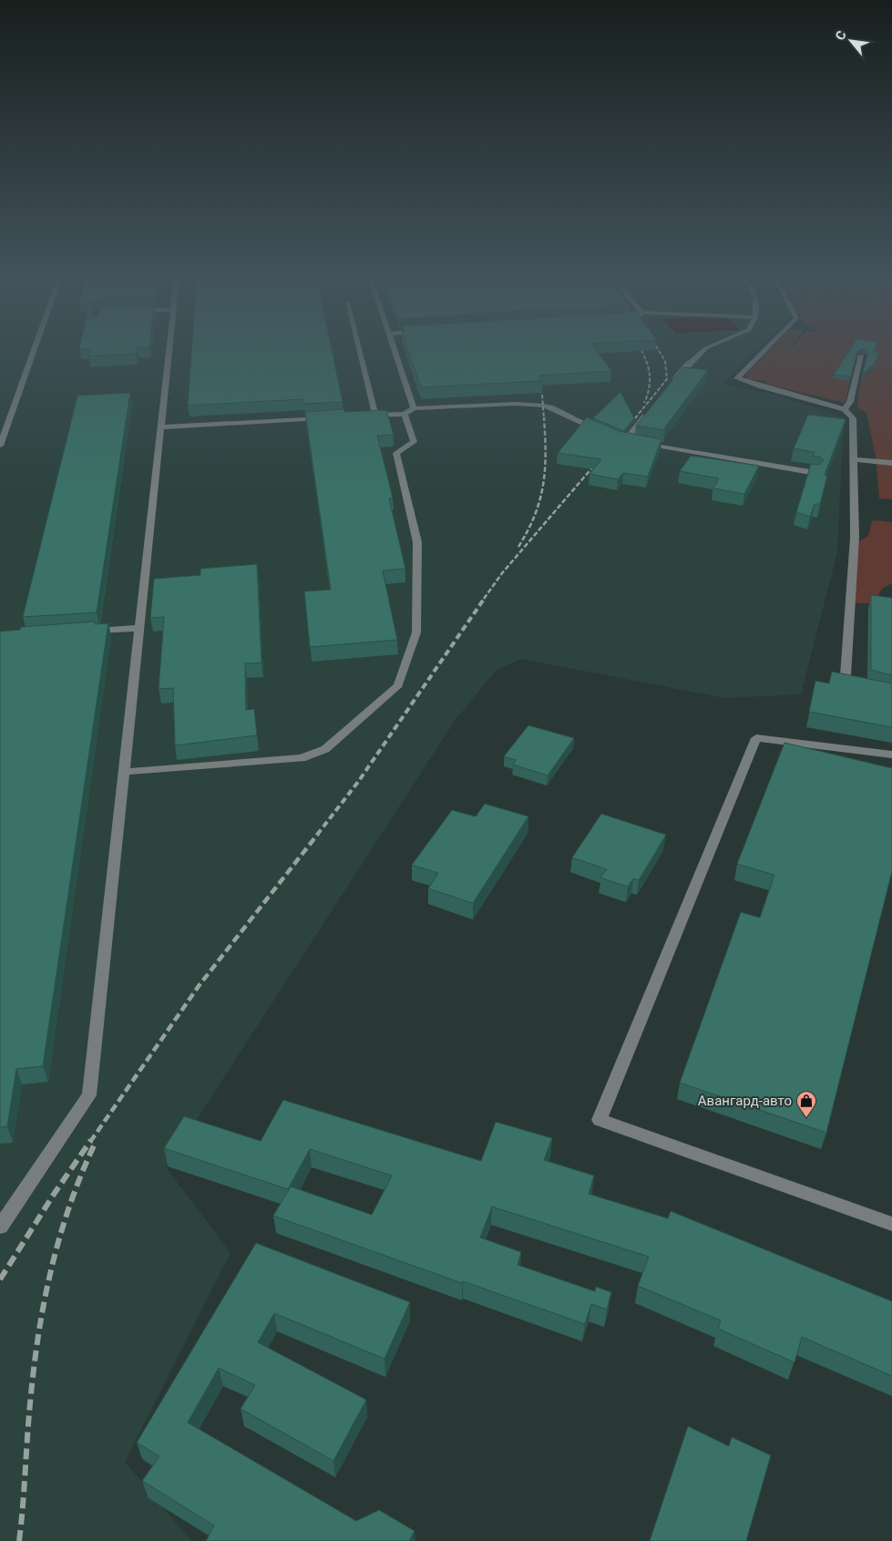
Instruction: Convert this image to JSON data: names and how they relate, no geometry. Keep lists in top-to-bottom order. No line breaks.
{"places":{"shop":["Авангард-авто"]},"north":"top left"}
